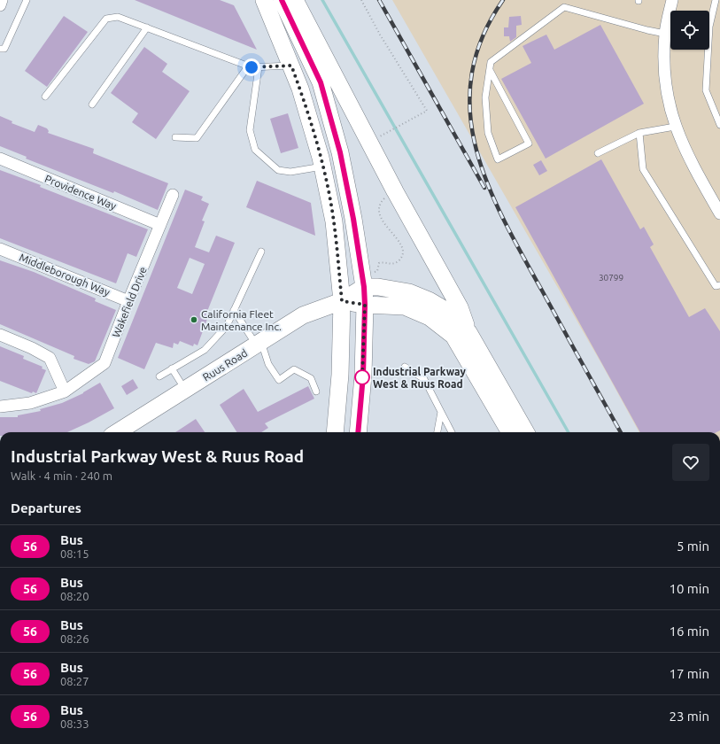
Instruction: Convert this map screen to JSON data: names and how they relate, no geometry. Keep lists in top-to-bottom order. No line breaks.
{"streets":{"main road":["Ruus Road"],"street":["Providence Way","Middleborough Way","Wakefield Drive"]},"crossings":[["Providence Way","Wakefield Drive"],["Middleborough Way","Wakefield Drive"]],"places":["California Fleet Maintenance Inc.","Industrial Parkway West & Ruus Road"],"lines":["bus line 56"],"house_numbers":["30799"],"page":{"heading":[["Industrial Parkway West & Ruus Road","Walk · 4 min · 240 m"],"Departures"],"list":[{"mark":"56","name":"Bus","note":"08:15","value":"5 min"},{"mark":"56","name":"Bus","note":"08:20","value":"10 min"},{"mark":"56","name":"Bus","note":"08:26","value":"16 min"},{"mark":"56","name":"Bus","note":"08:27","value":"17 min"},{"mark":"56","name":"Bus","note":"08:33","value":"23 min"}]}}
